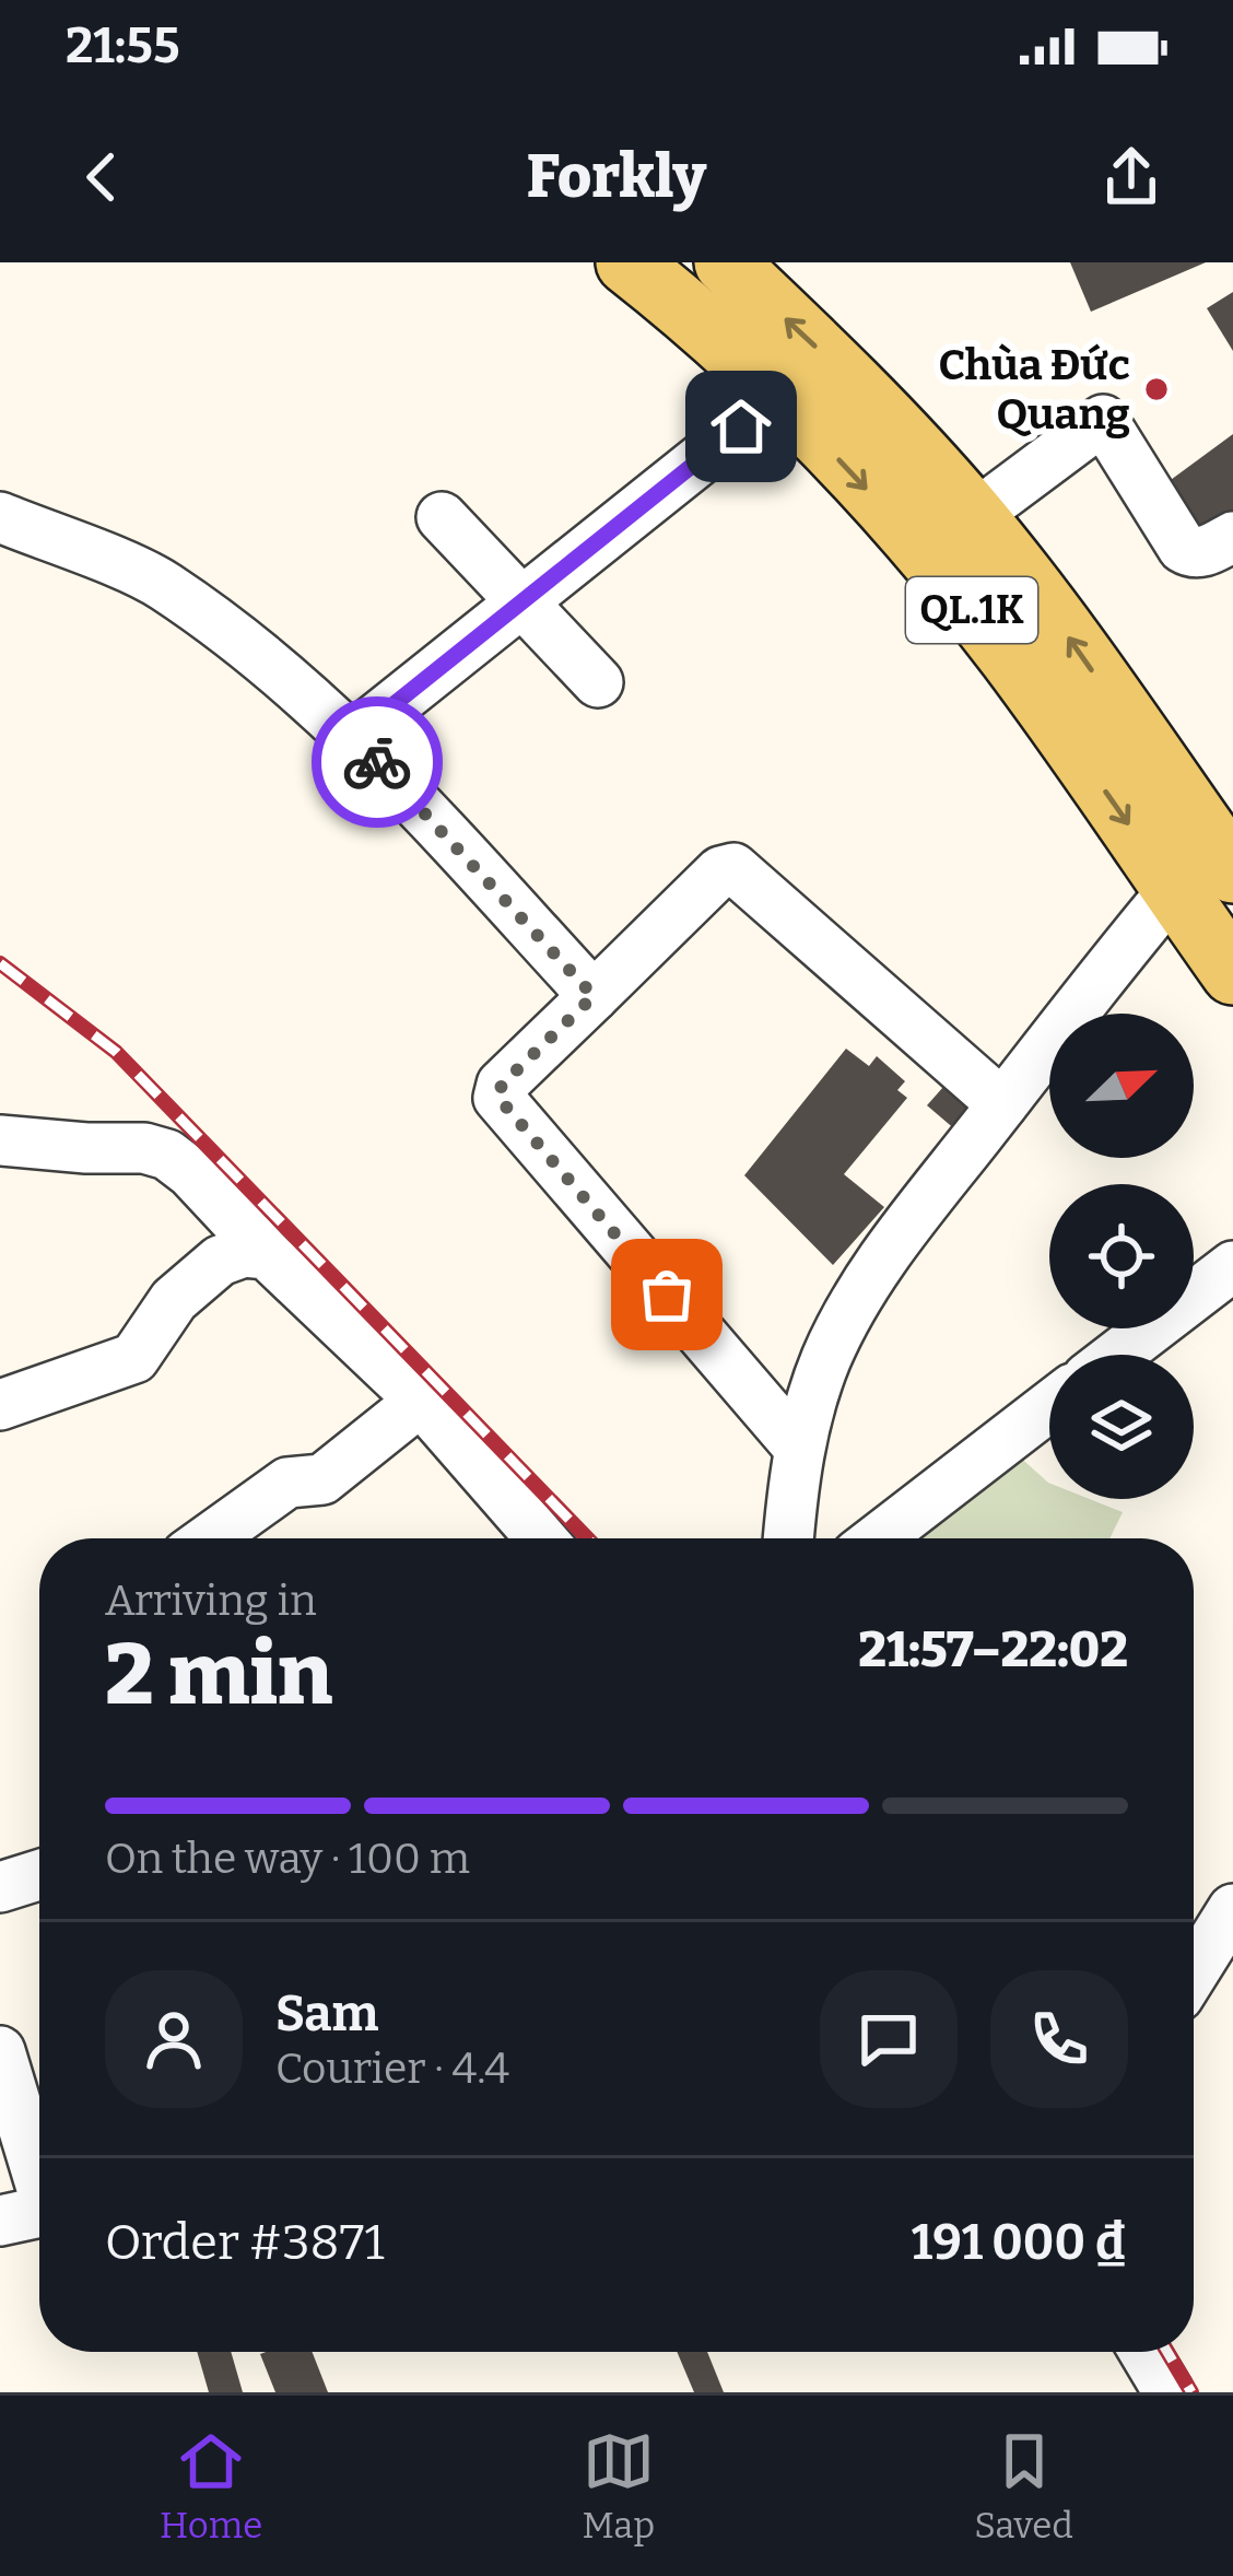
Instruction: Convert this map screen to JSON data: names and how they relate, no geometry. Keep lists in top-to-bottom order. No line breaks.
{"streets":{"main road":["QL.1K"]},"places":["Chùa Đức Quang"],"north":"top right","page":{"status":"21:55","header":"Forkly","heading":["2 min","Arriving in","21:57–22:02"],"panel":["Sam","Courier · 4.4","Order #3871","191 000 ₫"],"bar":"On the way · 100 m","tabs":["Home","Map","Saved"]}}
